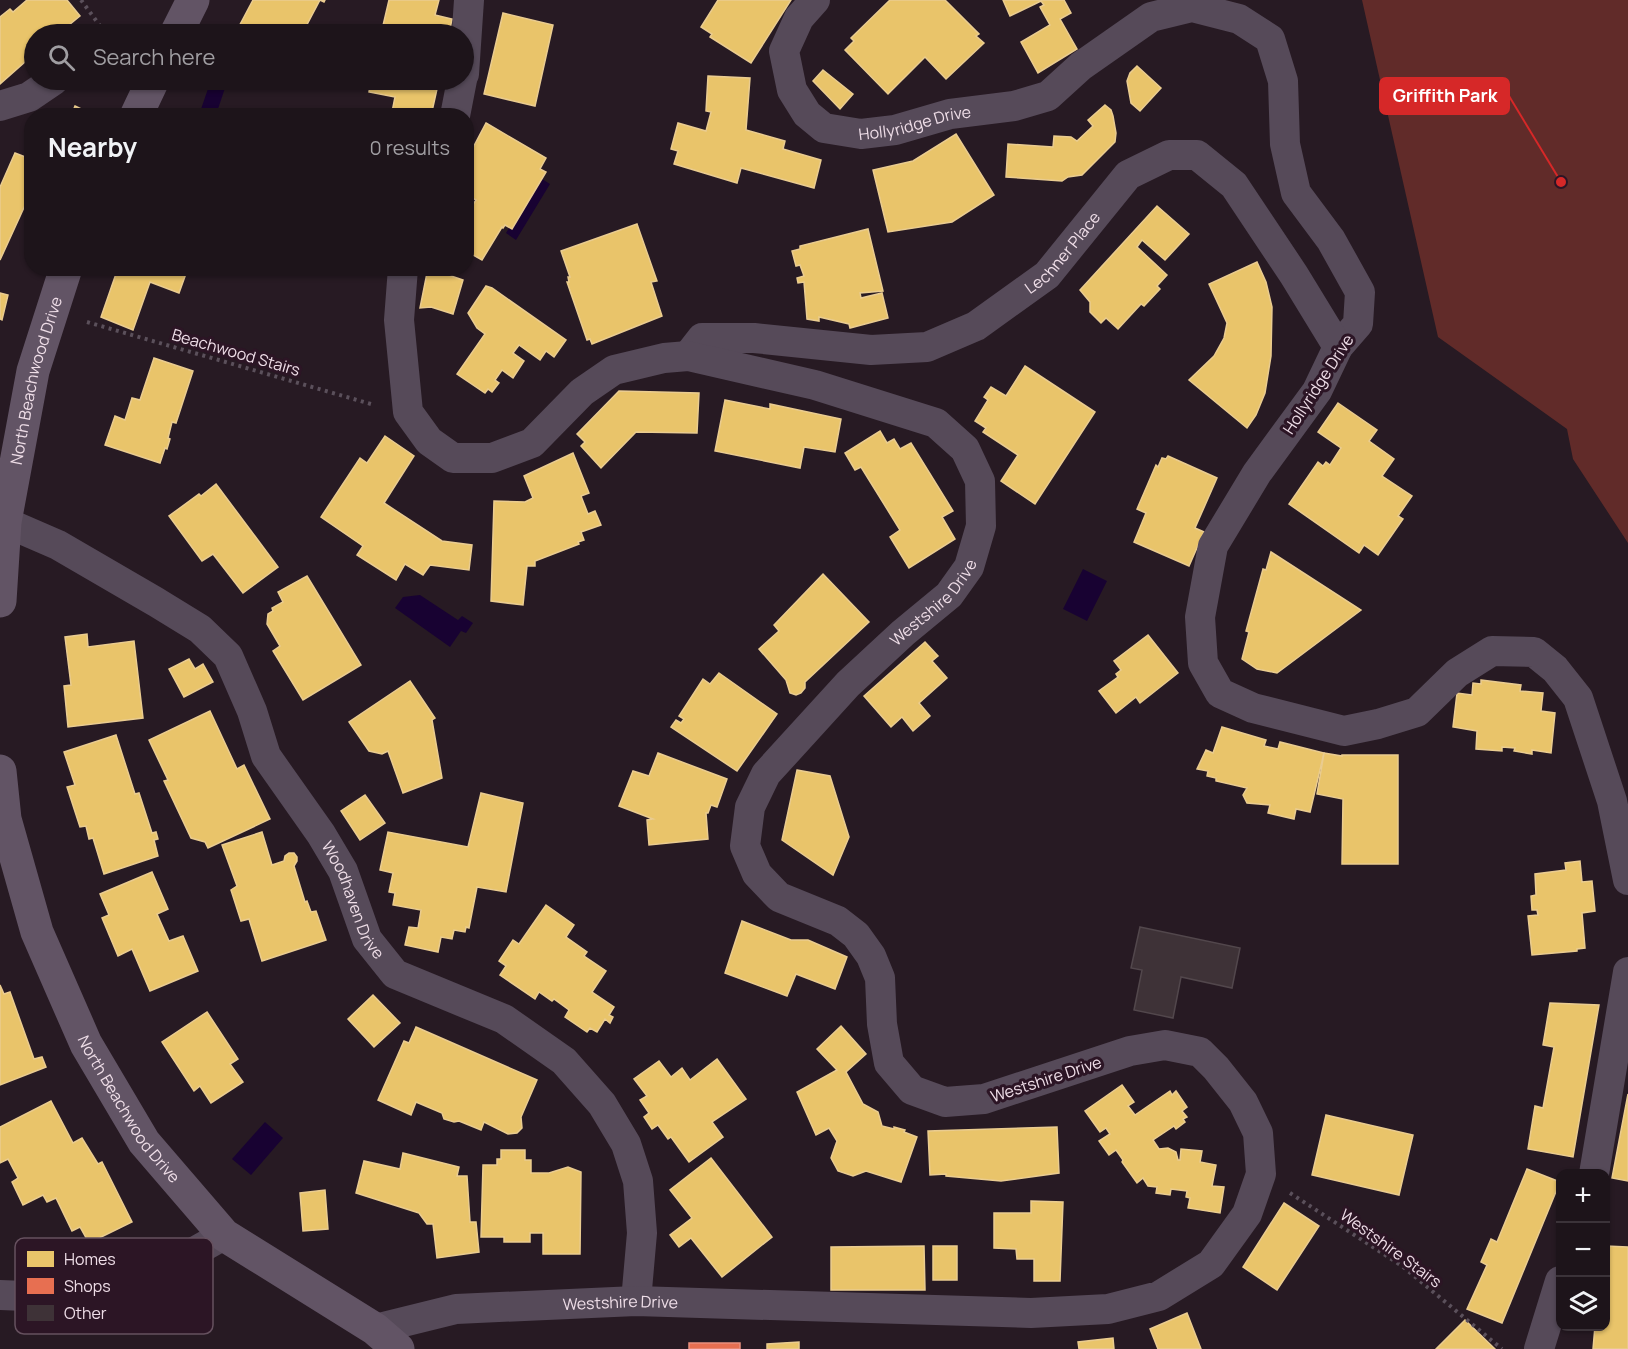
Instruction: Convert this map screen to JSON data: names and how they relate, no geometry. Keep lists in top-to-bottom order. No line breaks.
{"streets":{"street":["Hollyridge Drive","Lechner Place","North Beachwood Drive","Westshire Drive","Woodhaven Drive"],"path":["Beachwood Stairs","Westshire Stairs"]},"crossings":[["Hollyridge Drive","Lechner Place"],["Lechner Place","Westshire Drive"],["Beachwood Stairs","North Beachwood Drive"],["Beachwood Stairs","Westshire Drive"],["North Beachwood Drive","Westshire Drive"],["North Beachwood Drive","Woodhaven Drive"],["Westshire Drive","Woodhaven Drive"],["Westshire Drive","Westshire Stairs"]],"places":["Griffith Park"],"legend":["Homes","Shops","Other"],"page":{"search":"Search here","heading":["Nearby","0 results"],"map_buttons":["+","−"]}}
